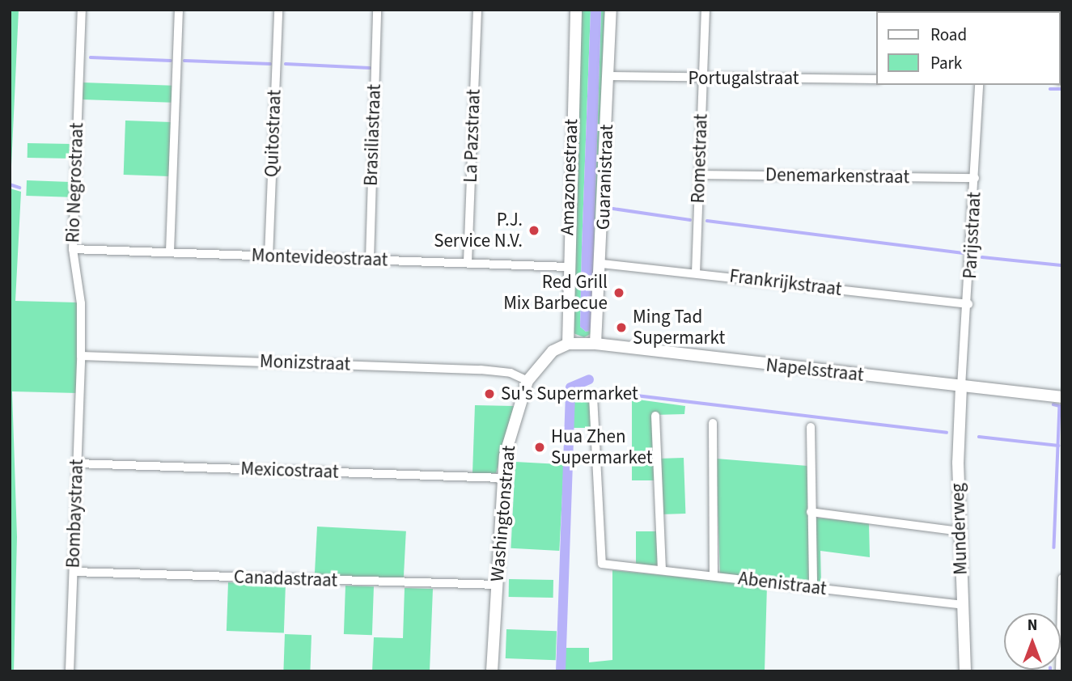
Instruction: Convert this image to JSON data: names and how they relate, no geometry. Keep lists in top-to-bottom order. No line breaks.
{"streets":{"street":["Portugalstraat","Quitostraat","Brasiliastraat","La Pazstraat","Romestraat","Denemarkenstraat","Amazonestraat","Guaranistraat","Rio Negrostraat","Parijsstraat","Montevideostraat","Frankrijkstraat","Monizstraat","Napelsstraat","Mexicostraat","Bombaystraat","Washingtonstraat","Munderweg","Canadastraat","Abenistraat"]},"crossings":[["Portugalstraat","Romestraat"],["Portugalstraat","Guaranistraat"],["Quitostraat","Montevideostraat"],["Brasiliastraat","Montevideostraat"],["La Pazstraat","Montevideostraat"],["Romestraat","Denemarkenstraat"],["Romestraat","Frankrijkstraat"],["Denemarkenstraat","Parijsstraat"],["Amazonestraat","Montevideostraat"],["Amazonestraat","Napelsstraat"],["Amazonestraat","Washingtonstraat"],["Guaranistraat","Frankrijkstraat"],["Guaranistraat","Napelsstraat"],["Rio Negrostraat","Montevideostraat"],["Rio Negrostraat","Monizstraat"],["Rio Negrostraat","Bombaystraat"],["Parijsstraat","Frankrijkstraat"],["Parijsstraat","Napelsstraat"],["Parijsstraat","Munderweg"],["Monizstraat","Bombaystraat"],["Monizstraat","Washingtonstraat"],["Napelsstraat","Washingtonstraat"],["Napelsstraat","Munderweg"],["Mexicostraat","Bombaystraat"],["Mexicostraat","Washingtonstraat"],["Bombaystraat","Canadastraat"],["Washingtonstraat","Canadastraat"],["Munderweg","Abenistraat"]],"places":["P.J. Service N.V.","Red Grill Mix Barbecue","Ming Tad Supermarkt","Su's Supermarket","Hua Zhen Supermarket"],"legend":["Road","Park"],"north":"top"}
